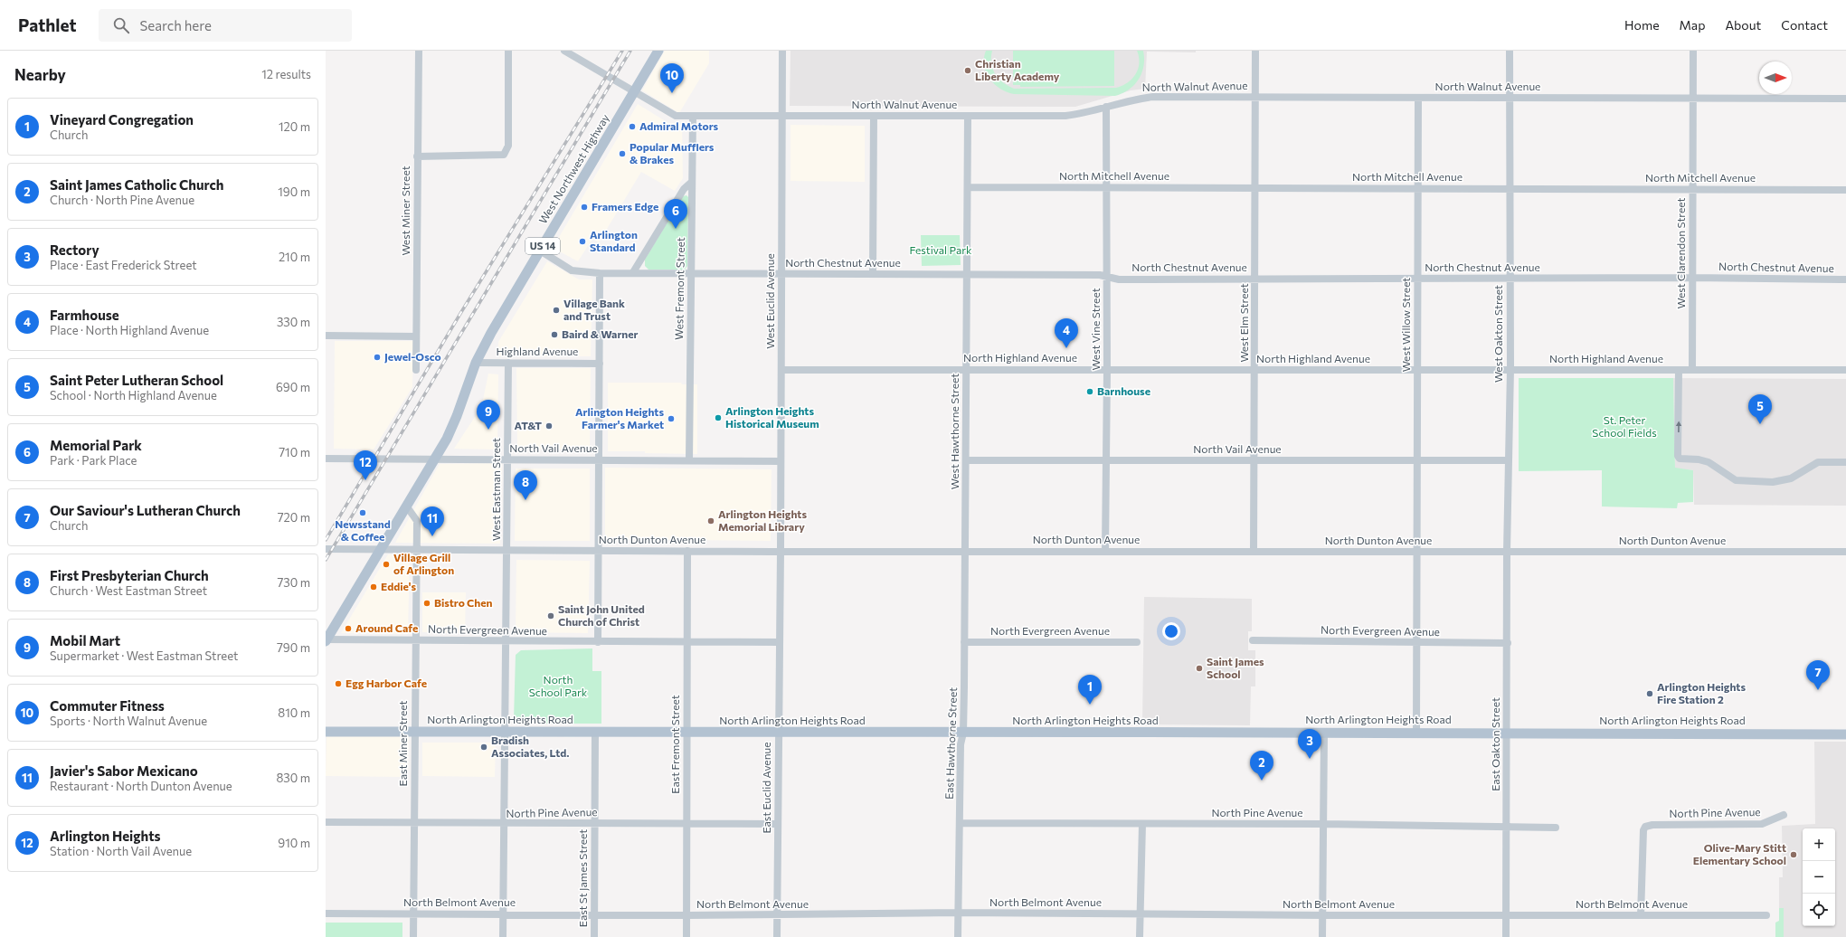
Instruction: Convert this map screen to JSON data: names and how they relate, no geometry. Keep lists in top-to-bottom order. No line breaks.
{"streets":{"main road":["West Northwest Highway","US 14","North Arlington Heights Road"],"street":["North Walnut Avenue","North Mitchell Avenue","West Miner Street","West Clarendon Street","North Chestnut Avenue","West Fremont Street","West Euclid Avenue","West Elm Street","West Willow Street","West Vine Street","West Oakton Street","Highland Avenue","North Highland Avenue","West Hawthorne Street","North Vail Avenue","West Eastman Street","North Dunton Avenue","North Evergreen Avenue","East Miner Street","East Hawthorne Street","East Fremont Street","East Oakton Street","East Euclid Avenue","North Pine Avenue","East St James Street","North Belmont Avenue"]},"crossings":[["North Walnut Avenue","West Northwest Highway"],["North Walnut Avenue","West Clarendon Street"],["North Walnut Avenue","West Fremont Street"],["North Walnut Avenue","West Euclid Avenue"],["North Walnut Avenue","West Elm Street"],["North Walnut Avenue","West Willow Street"],["North Walnut Avenue","West Vine Street"],["North Walnut Avenue","West Oakton Street"],["North Walnut Avenue","West Hawthorne Street"],["West Northwest Highway","US 14"],["West Northwest Highway","North Chestnut Avenue"],["West Northwest Highway","Highland Avenue"],["West Northwest Highway","North Vail Avenue"],["West Northwest Highway","North Dunton Avenue"],["North Mitchell Avenue","West Clarendon Street"],["North Mitchell Avenue","West Elm Street"],["North Mitchell Avenue","West Willow Street"],["North Mitchell Avenue","West Vine Street"],["North Mitchell Avenue","West Oakton Street"],["North Mitchell Avenue","West Hawthorne Street"],["US 14","North Dunton Avenue"],["US 14","North Evergreen Avenue"],["West Clarendon Street","North Chestnut Avenue"],["West Clarendon Street","North Highland Avenue"],["North Chestnut Avenue","West Fremont Street"],["North Chestnut Avenue","West Euclid Avenue"],["North Chestnut Avenue","West Elm Street"],["North Chestnut Avenue","West Willow Street"],["North Chestnut Avenue","West Vine Street"],["North Chestnut Avenue","West Oakton Street"],["North Chestnut Avenue","West Hawthorne Street"],["West Fremont Street","North Vail Avenue"],["West Euclid Avenue","North Highland Avenue"],["West Euclid Avenue","North Vail Avenue"],["West Euclid Avenue","North Dunton Avenue"],["West Euclid Avenue","East Euclid Avenue"],["West Elm Street","North Highland Avenue"],["West Elm Street","North Vail Avenue"],["West Elm Street","North Dunton Avenue"],["West Willow Street","North Highland Avenue"],["West Willow Street","North Vail Avenue"],["West Willow Street","North Dunton Avenue"],["West Willow Street","North Evergreen Avenue"],["West Willow Street","North Arlington Heights Road"],["West Vine Street","North Highland Avenue"],["West Vine Street","North Vail Avenue"],["West Vine Street","North Dunton Avenue"],["West Oakton Street","North Highland Avenue"],["West Oakton Street","North Vail Avenue"],["West Oakton Street","North Dunton Avenue"],["West Oakton Street","East Oakton Street"],["Highland Avenue","West Eastman Street"],["North Highland Avenue","West Hawthorne Street"],["West Hawthorne Street","North Vail Avenue"],["West Hawthorne Street","North Dunton Avenue"],["West Hawthorne Street","East Hawthorne Street"],["North Vail Avenue","West Eastman Street"],["West Eastman Street","North Dunton Avenue"],["West Eastman Street","North Evergreen Avenue"],["West Eastman Street","North Arlington Heights Road"],["West Eastman Street","North Pine Avenue"],["West Eastman Street","North Belmont Avenue"],["North Dunton Avenue","East Miner Street"],["North Dunton Avenue","East Hawthorne Street"],["North Dunton Avenue","East Fremont Street"],["North Dunton Avenue","East Oakton Street"],["North Dunton Avenue","East Euclid Avenue"],["North Evergreen Avenue","East Miner Street"],["North Evergreen Avenue","East Hawthorne Street"],["North Evergreen Avenue","East Fremont Street"],["North Evergreen Avenue","East Oakton Street"],["North Evergreen Avenue","East Euclid Avenue"],["North Arlington Heights Road","East Miner Street"],["North Arlington Heights Road","East Hawthorne Street"],["North Arlington Heights Road","East Fremont Street"],["North Arlington Heights Road","East Oakton Street"],["North Arlington Heights Road","East Euclid Avenue"],["North Arlington Heights Road","East St James Street"],["East Miner Street","North Pine Avenue"],["East Miner Street","North Belmont Avenue"],["East Hawthorne Street","North Pine Avenue"],["East Hawthorne Street","North Belmont Avenue"],["East Fremont Street","North Pine Avenue"],["East Fremont Street","North Belmont Avenue"],["East Oakton Street","North Pine Avenue"],["East Oakton Street","North Belmont Avenue"],["East Euclid Avenue","North Pine Avenue"],["East Euclid Avenue","North Belmont Avenue"],["North Pine Avenue","East St James Street"],["North Pine Avenue","North Belmont Avenue"],["East St James Street","North Belmont Avenue"]],"parks":["Festival Park","St. Peter School Fields","North School Park"],"places":["Christian Liberty Academy","Admiral Motors","Popular Mufflers & Brakes","Framers Edge","Arlington Standard","Village Bank and Trust","Baird & Warner","Jewel-Osco","Barnhouse","Arlington Heights Historical Museum","Arlington Heights Farmer's Market","AT&T","Newsstand & Coffee","Arlington Heights Memorial Library","Village Grill of Arlington","Eddie's","Bistro Chen","Saint John United Church of Christ","Around Cafe","Saint James School","Egg Harbor Cafe","Arlington Heights Fire Station 2","Bradish Associates, Ltd.","Olive-Mary Stitt Elementary School"],"north":"right","page":{"header":"Pathlet","search":"Search here","nav":["Home","Map","About","Contact"],"heading":["Nearby","12 results"],"pins":["10","6","4","5","9","12","8","11","7","1","3","2"],"list":[{"mark":"1","name":"Vineyard Congregation","note":"Church","value":"120 m"},{"mark":"2","name":"Saint James Catholic Church","note":"Church · North Pine Avenue","value":"190 m"},{"mark":"3","name":"Rectory","note":"Place · East Frederick Street","value":"210 m"},{"mark":"4","name":"Farmhouse","note":"Place · North Highland Avenue","value":"330 m"},{"mark":"5","name":"Saint Peter Lutheran School","note":"School · North Highland Avenue","value":"690 m"},{"mark":"6","name":"Memorial Park","note":"Park · Park Place","value":"710 m"},{"mark":"7","name":"Our Saviour's Lutheran Church","note":"Church","value":"720 m"},{"mark":"8","name":"First Presbyterian Church","note":"Church · West Eastman Street","value":"730 m"},{"mark":"9","name":"Mobil Mart","note":"Supermarket · West Eastman Street","value":"790 m"},{"mark":"10","name":"Commuter Fitness","note":"Sports · North Walnut Avenue","value":"810 m"},{"mark":"11","name":"Javier's Sabor Mexicano","note":"Restaurant · North Dunton Avenue","value":"830 m"},{"mark":"12","name":"Arlington Heights","note":"Station · North Vail Avenue","value":"910 m"}],"map_buttons":["+","−"]}}
